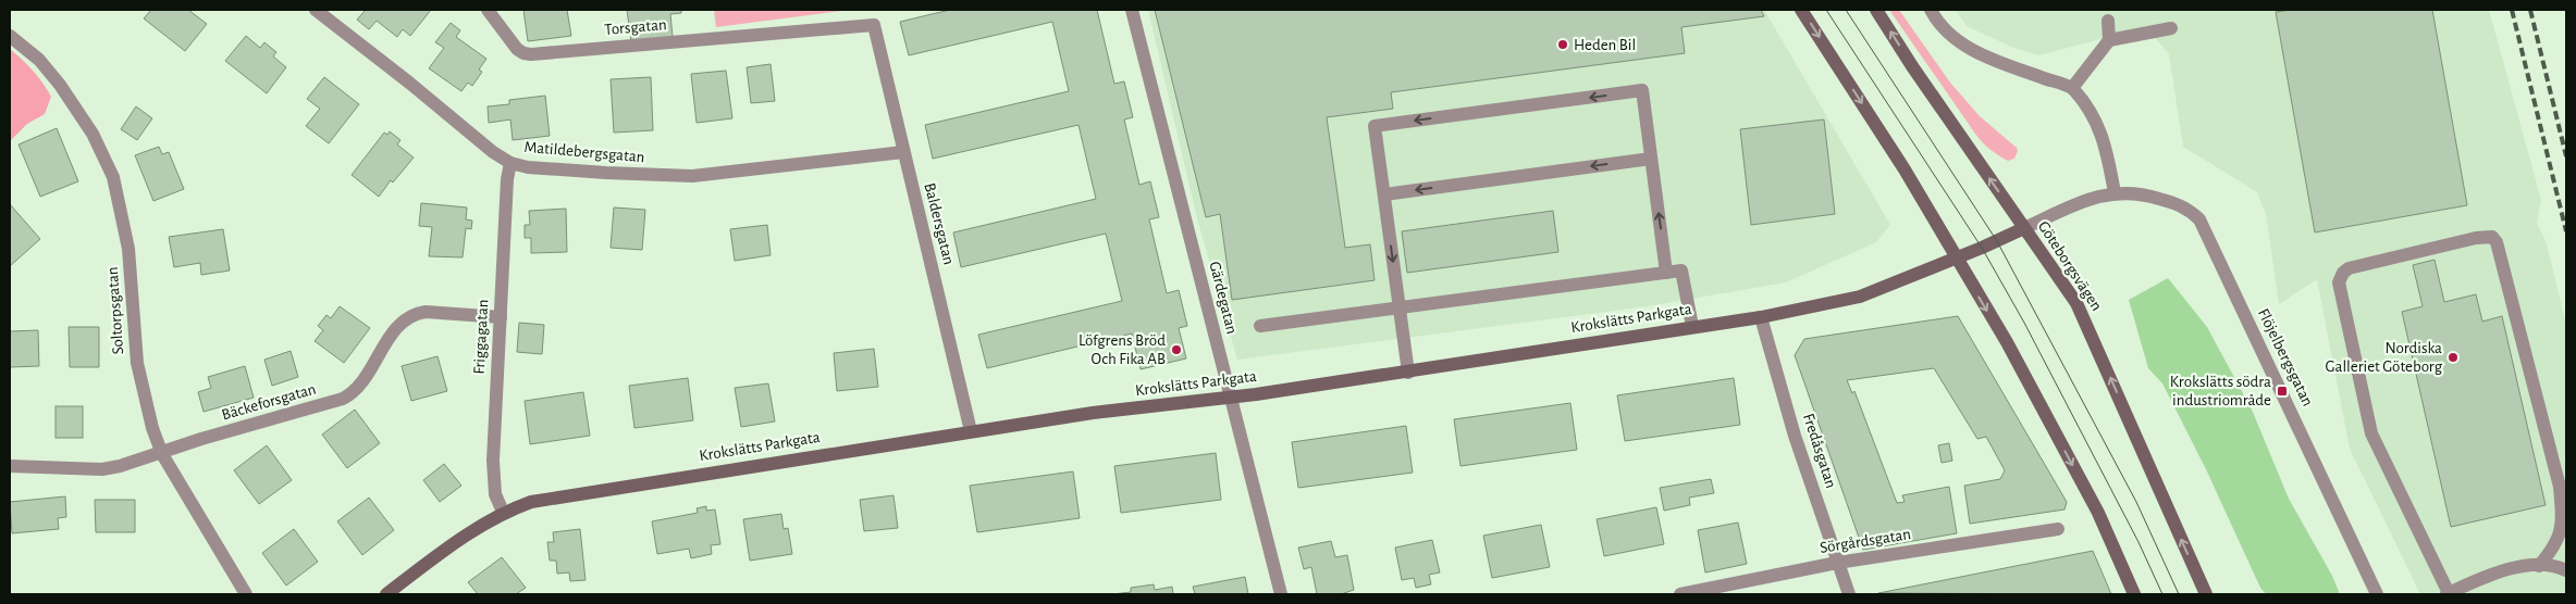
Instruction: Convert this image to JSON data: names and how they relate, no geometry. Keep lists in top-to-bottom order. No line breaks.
{"streets":{"street":["Torsgatan","Matildebergsgatan","Baldersgatan","Göteborgsvägen","Gärdegatan","Soltorpsgatan","Krokslätts Parkgata","Friggagatan","Flöjelbergsgatan","Bäckeforsgatan","Fredåsgatan","Sörgårdsgatan"]},"crossings":[["Torsgatan","Baldersgatan"],["Matildebergsgatan","Baldersgatan"],["Matildebergsgatan","Friggagatan"],["Baldersgatan","Krokslätts Parkgata"],["Göteborgsvägen","Krokslätts Parkgata"],["Göteborgsvägen","Flöjelbergsgatan"],["Gärdegatan","Krokslätts Parkgata"],["Soltorpsgatan","Bäckeforsgatan"],["Krokslätts Parkgata","Friggagatan"],["Krokslätts Parkgata","Flöjelbergsgatan"],["Krokslätts Parkgata","Fredåsgatan"],["Friggagatan","Bäckeforsgatan"],["Fredåsgatan","Sörgårdsgatan"]],"places":{"other":["Heden Bil","Löfgrens Bröd Och Fika AB","Nordiska Galleriet Göteborg"],"transit":["Krokslätts södra industriområde"]}}
